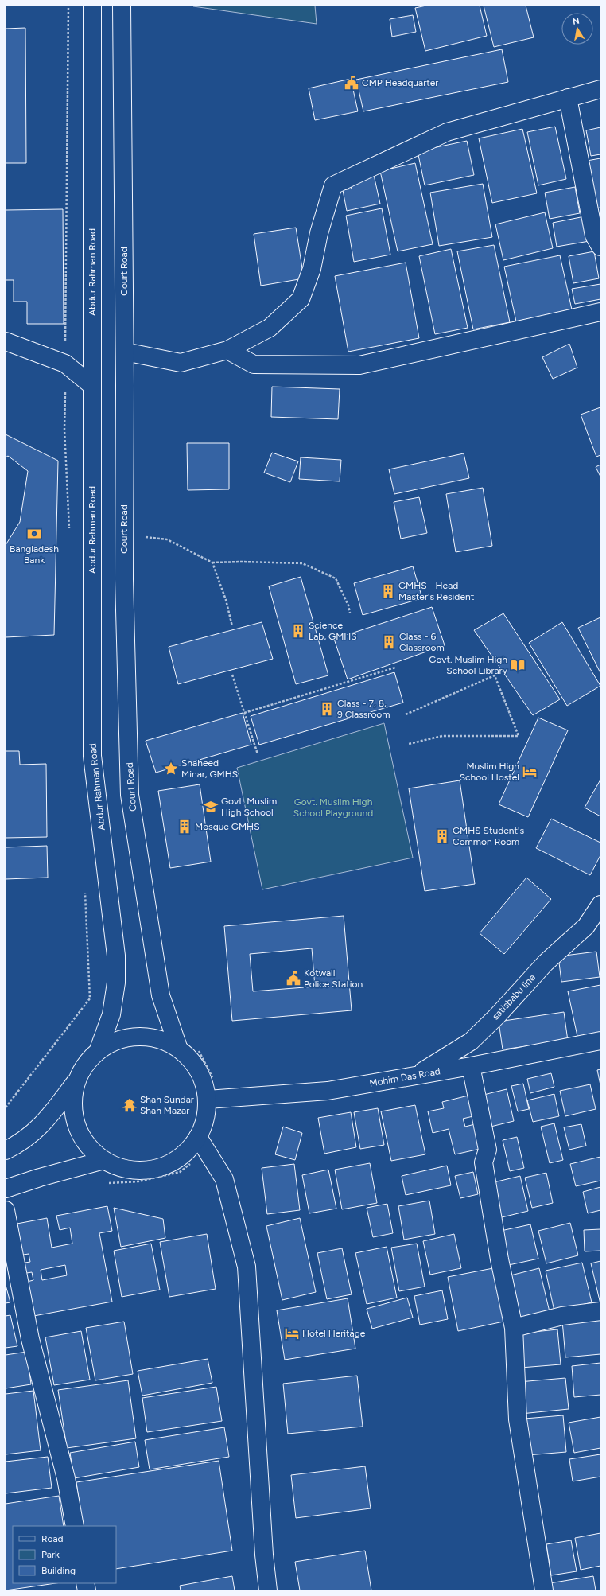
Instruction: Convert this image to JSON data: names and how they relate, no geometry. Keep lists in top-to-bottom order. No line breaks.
{"streets":{"street":["Court Road","Abdur Rahman Road","satisbabu line","Mohim Das Road"]},"crossings":[["satisbabu line","Mohim Das Road"]],"parks":["Govt. Muslim High School Playground"],"places":{"public building":["CMP Headquarter","Kotwali Police Station"],"bank":["Bangladesh Bank"],"building":["GMHS - Head Master's Resident","Science Lab, GMHS","Class - 6 Classroom","Class - 7, 8, 9 Classroom","Mosque GMHS","GMHS Student's Common Room"],"library":["Govt. Muslim High School Library"],"place":["Shaheed Minar, GMHS"],"hotel":["Muslim High School Hostel","Hotel Heritage"],"school or university":["Govt. Muslim High School"],"temple":["Shah Sundar Shah Mazar"]},"legend":["Road","Park","Building"],"north":"top"}
